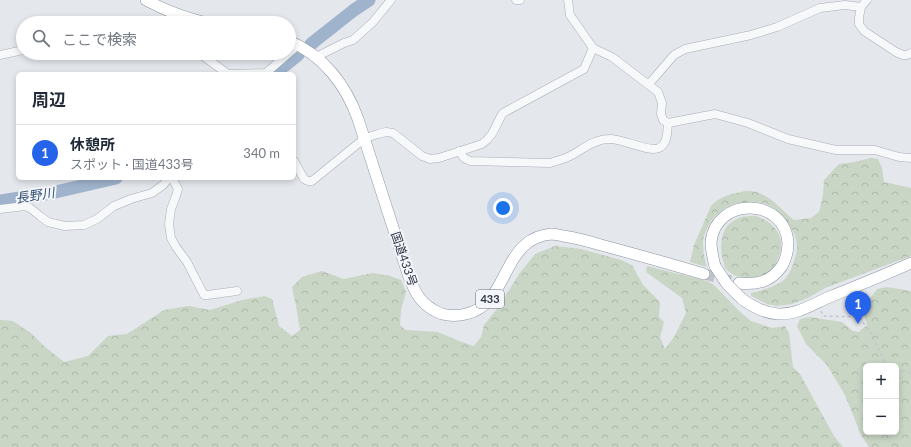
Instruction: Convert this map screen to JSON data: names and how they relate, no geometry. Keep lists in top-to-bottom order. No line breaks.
{"streets":{"highway":["国道433号","433"]},"water":["長野川"],"page":{"search":"ここで検索","heading":"周辺","list":[{"mark":"1","name":"休憩所","note":"スポット · 国道433号","value":"340 m"}],"pins":"1","map_buttons":["+","−"]}}
